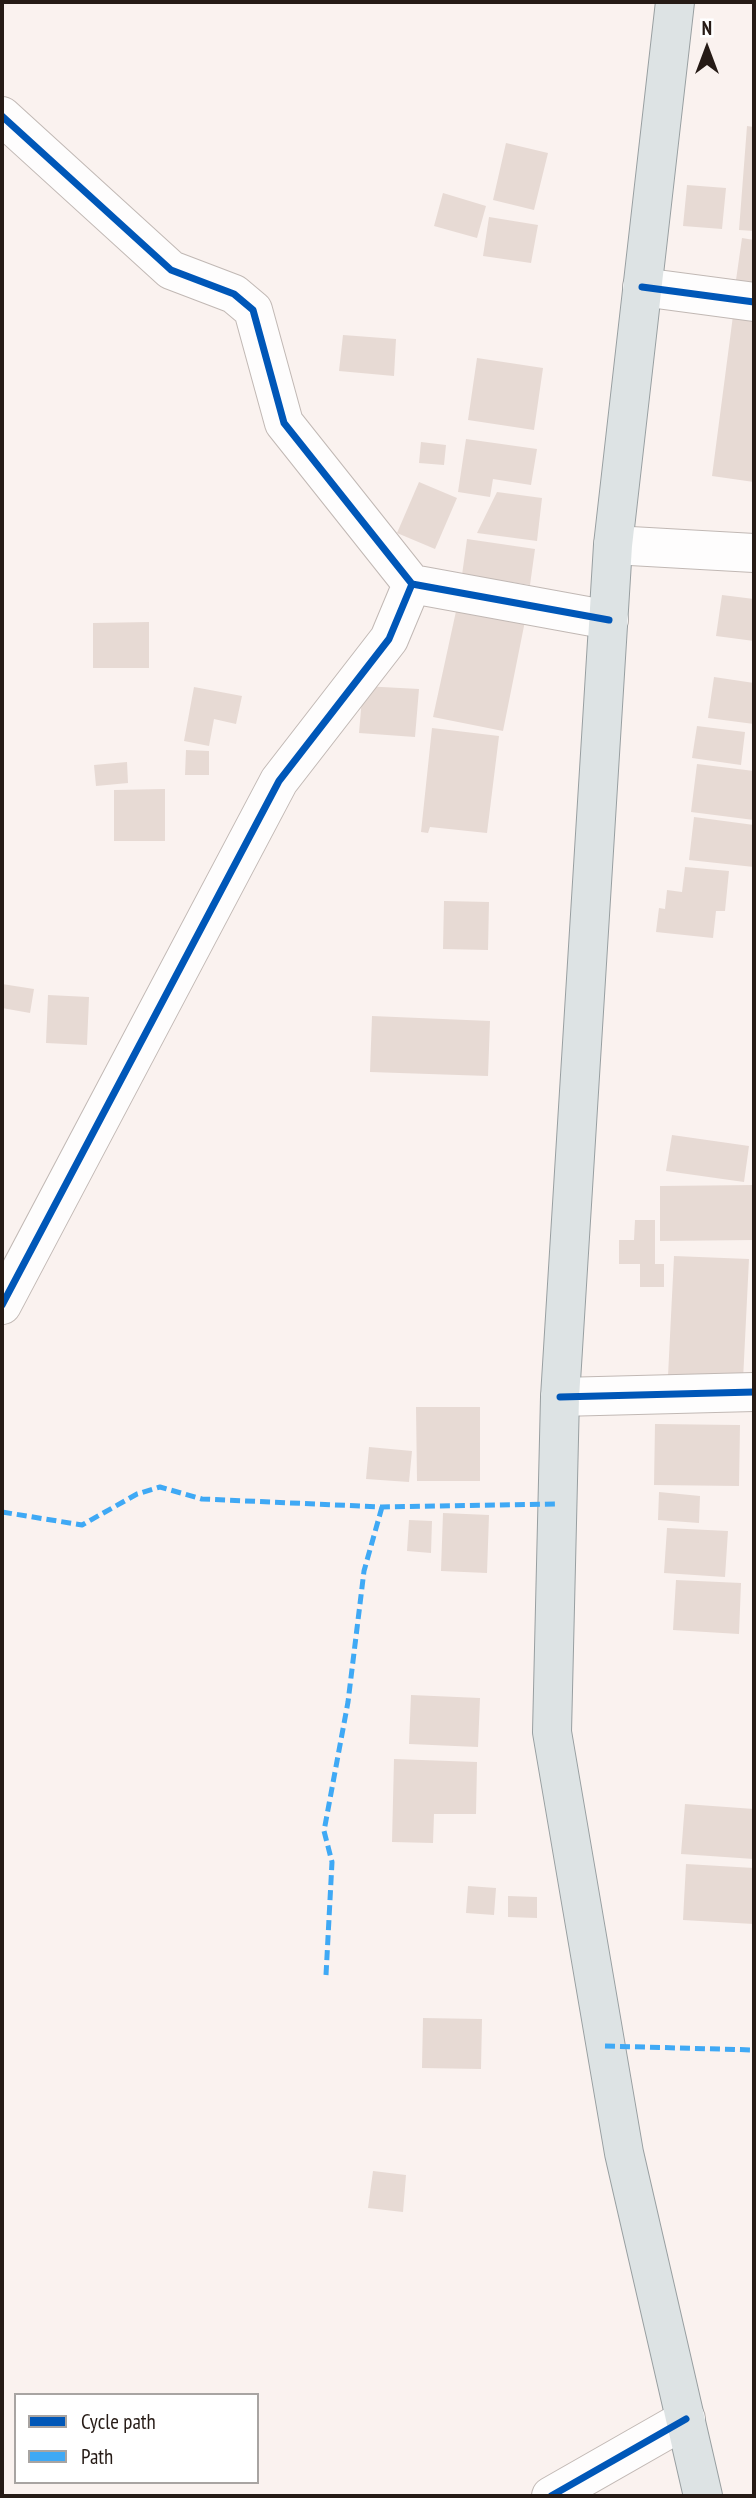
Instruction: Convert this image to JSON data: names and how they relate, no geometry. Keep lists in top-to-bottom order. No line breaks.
{"legend":["Cycle path","Path"],"north":"top"}
